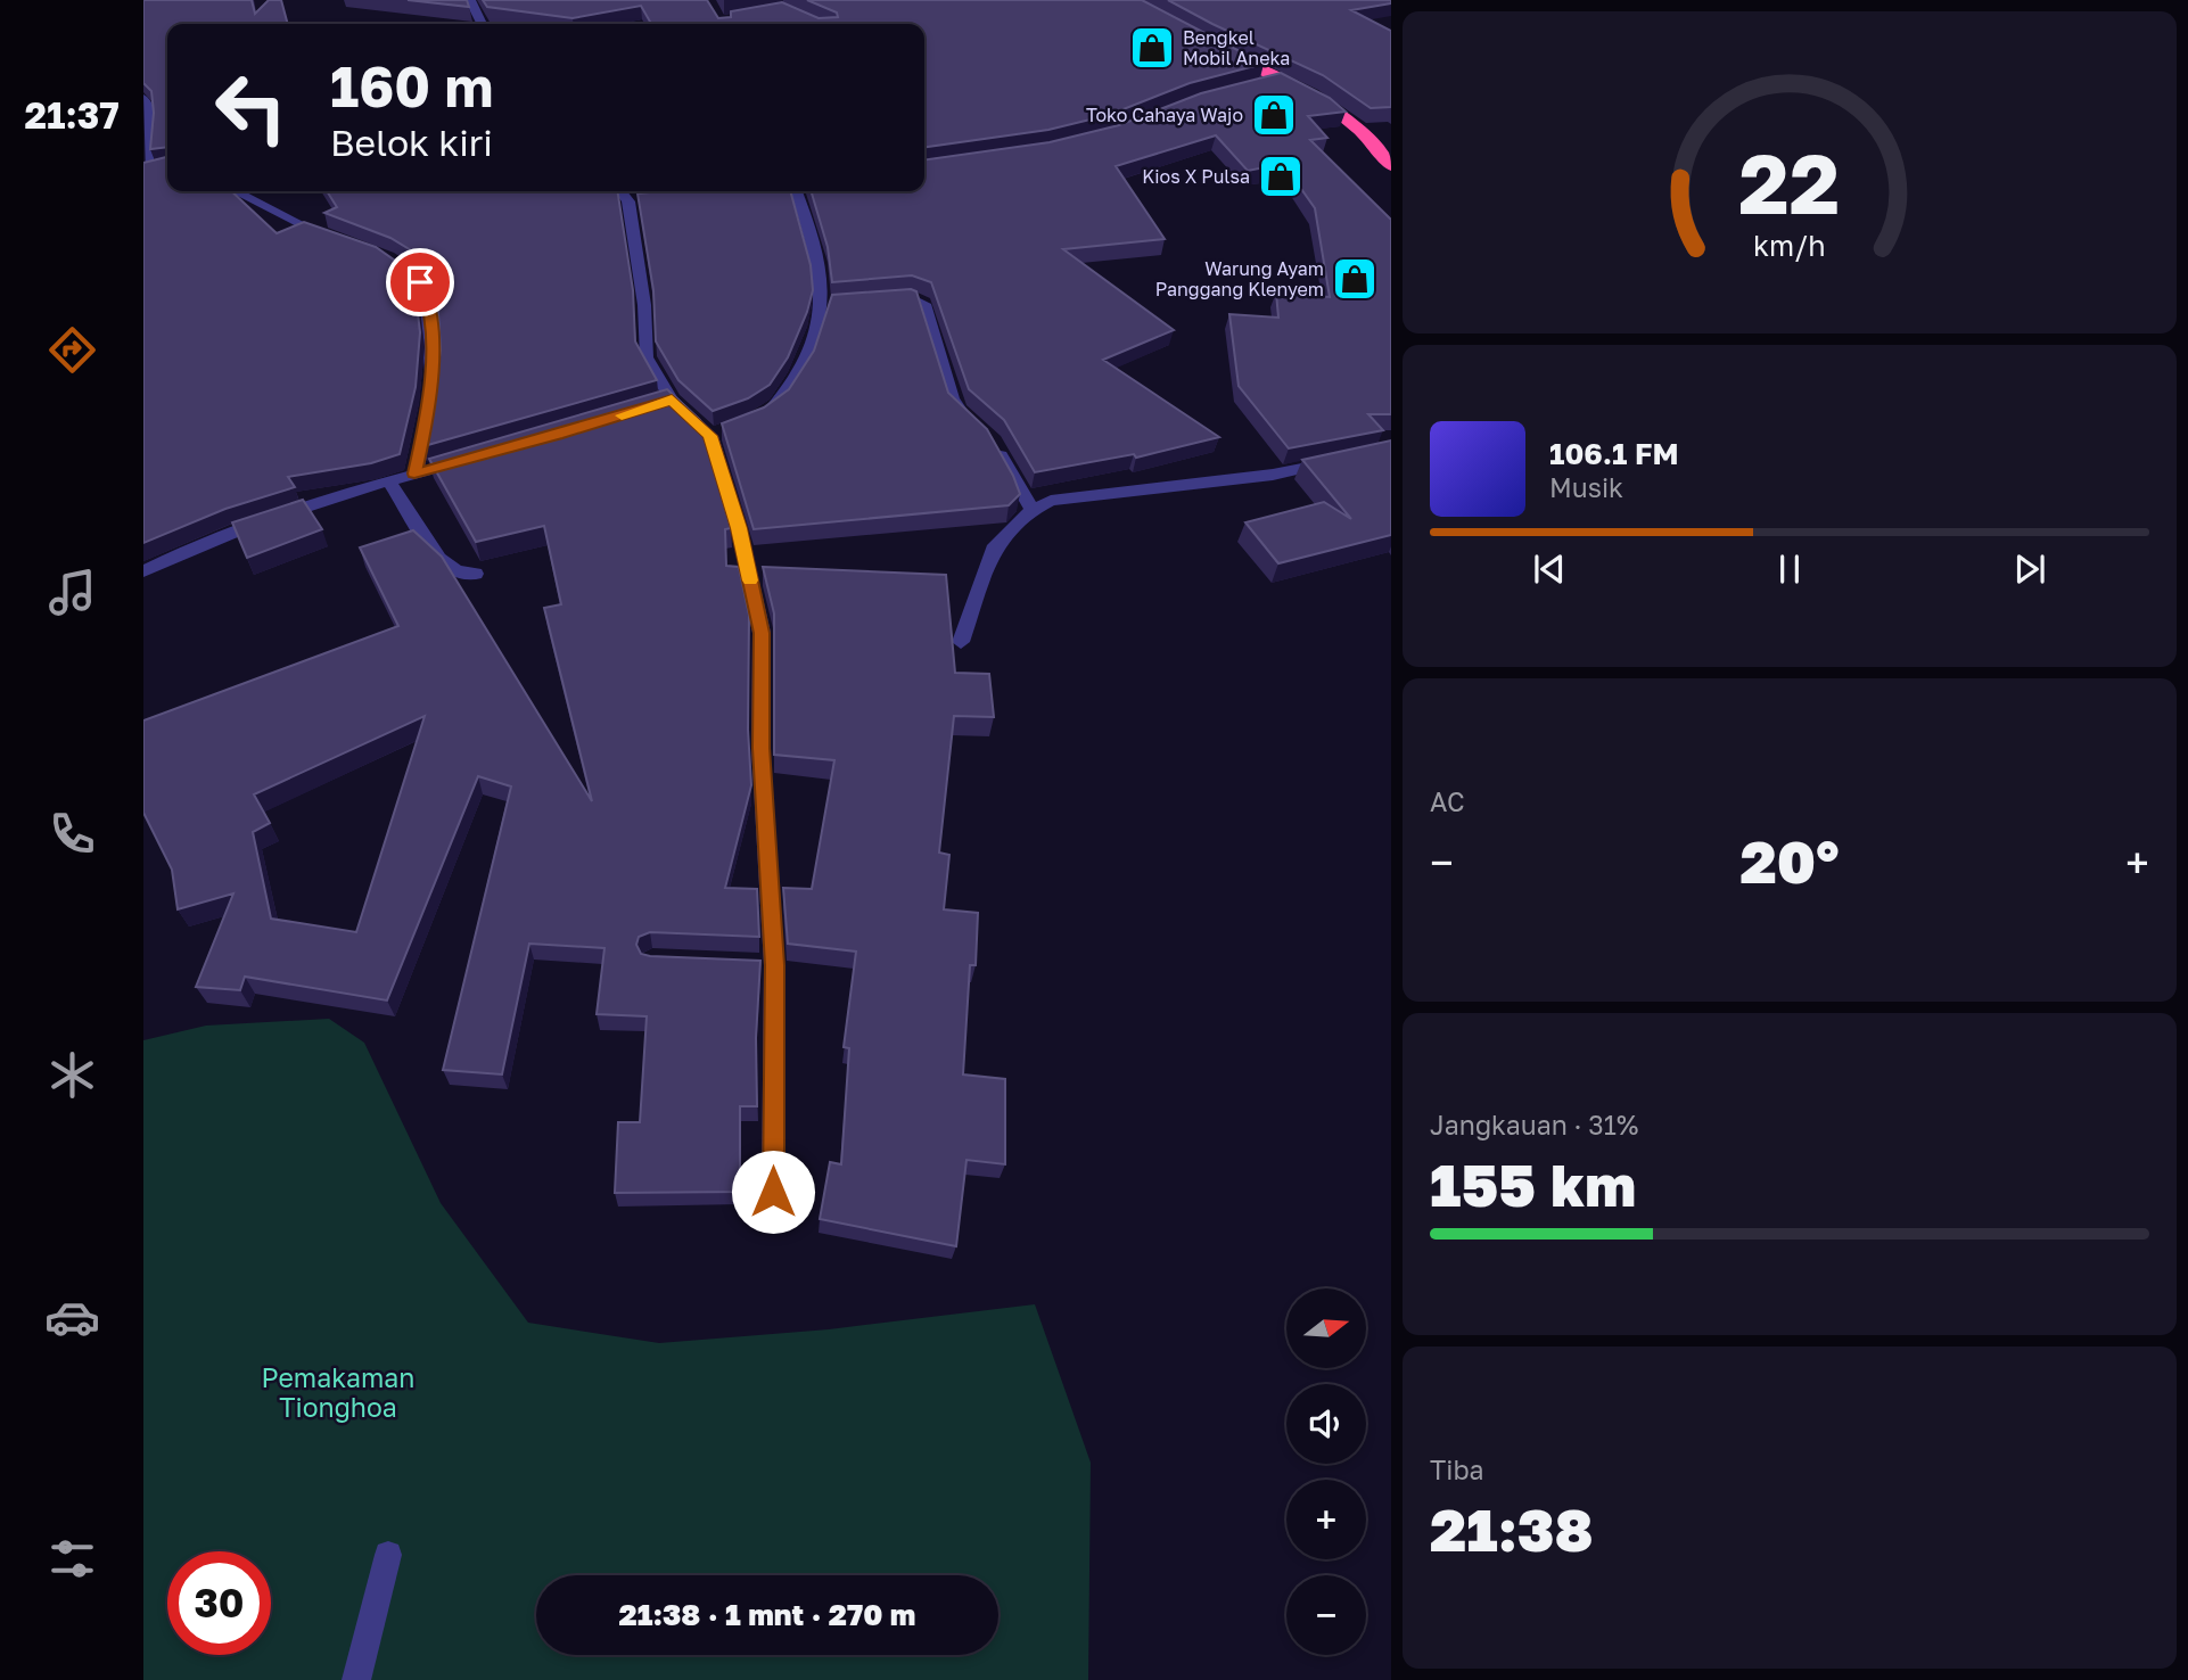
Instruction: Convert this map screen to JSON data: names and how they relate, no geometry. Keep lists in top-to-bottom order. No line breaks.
{"parks":["Pemakaman Tionghoa"],"places":{"shop":["Bengkel Mobil Aneka","Toko Cahaya Wajo","Kios X Pulsa","Warung Ayam Panggang Klenyem"]},"north":"right","page":{"tabs":"21:37","turn":["160 m","Belok kiri"],"song":["106.1 FM","Musik"],"tile":["AC",["Jangkauan · 31%","155 km"],["Tiba","21:38"]],"heat":["−","20°","+"],"map_buttons":["+","−"],"limit":"30","trip":"21:38 · 1 mnt · 270 m","gauge":["22","km/h"]}}
